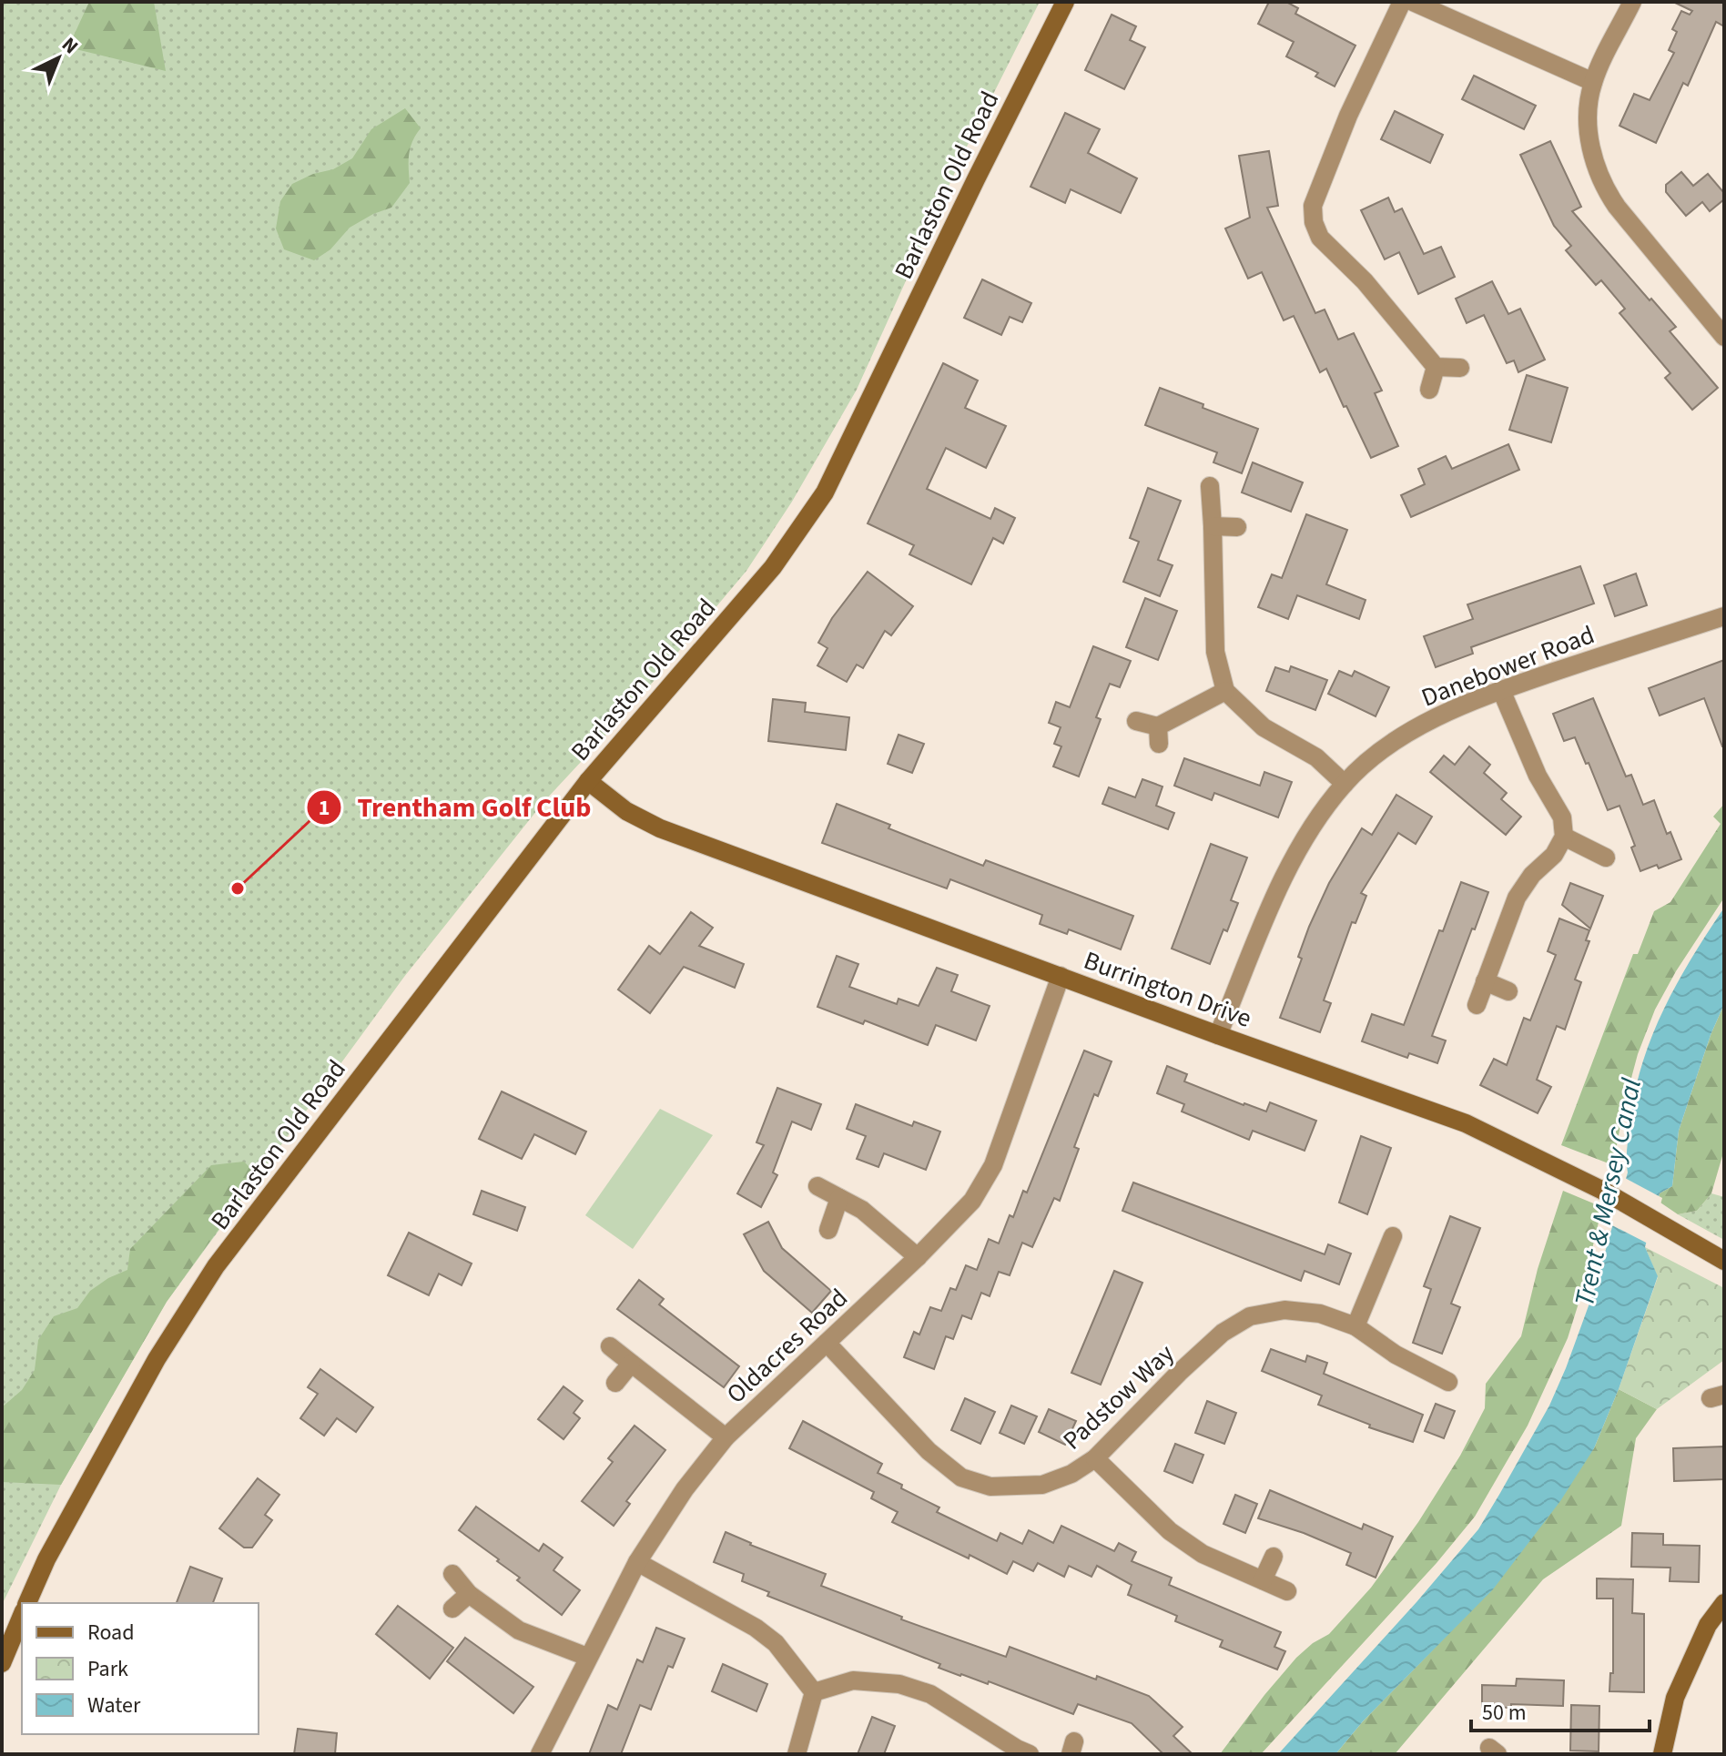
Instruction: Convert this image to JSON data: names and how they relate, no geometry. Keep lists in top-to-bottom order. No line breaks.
{"streets":{"street":["Barlaston Old Road","Danebower Road","Burrington Drive","Oldacres Road","Padstow Way"]},"crossings":[["Barlaston Old Road","Burrington Drive"],["Danebower Road","Burrington Drive"],["Burrington Drive","Oldacres Road"],["Oldacres Road","Padstow Way"]],"water":["Trent & Mersey Canal"],"places":["Trentham Golf Club"],"legend":["Road","Park","Water"],"scale_bar":"50 m","north":"top right"}
